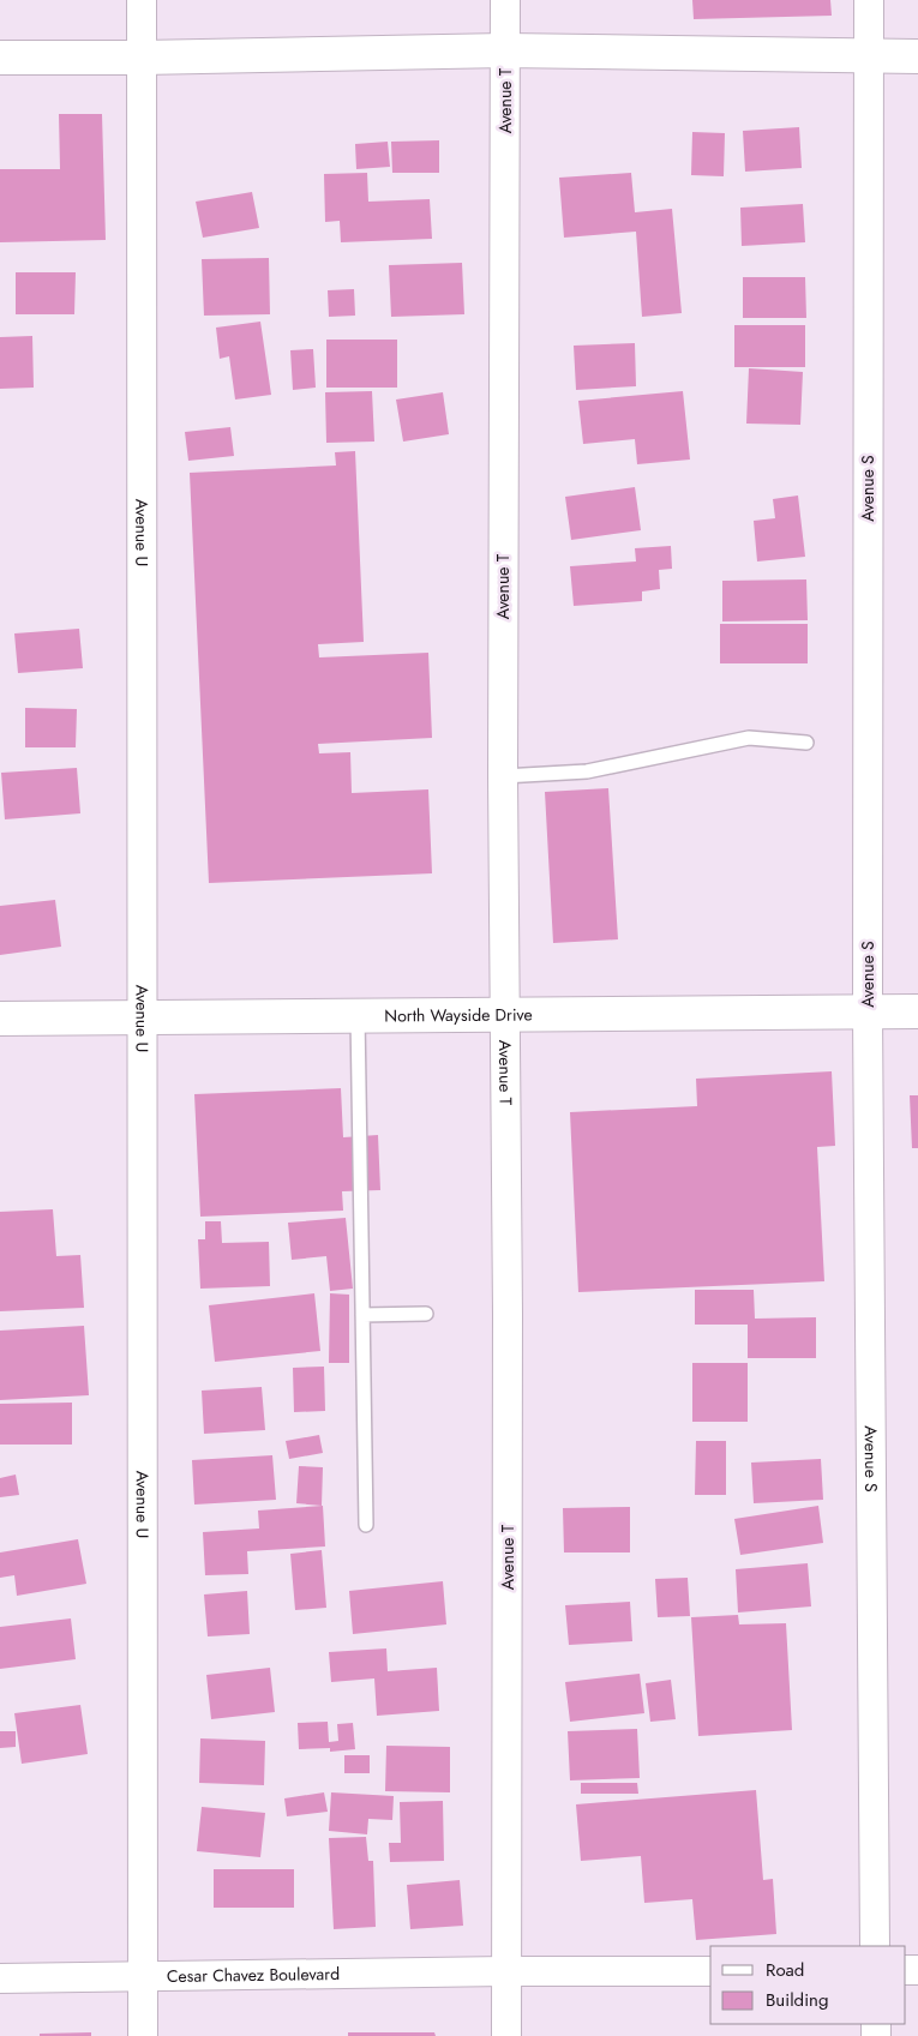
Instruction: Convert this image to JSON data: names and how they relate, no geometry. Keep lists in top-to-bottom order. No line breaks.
{"streets":{"main road":["North Wayside Drive"],"street":["Avenue T","Avenue S","Avenue U","Cesar Chavez Boulevard"]},"crossings":[["Avenue T","North Wayside Drive"],["Avenue T","Cesar Chavez Boulevard"],["Avenue S","North Wayside Drive"],["Avenue U","North Wayside Drive"],["Avenue U","Cesar Chavez Boulevard"]],"legend":["Road","Building"]}
